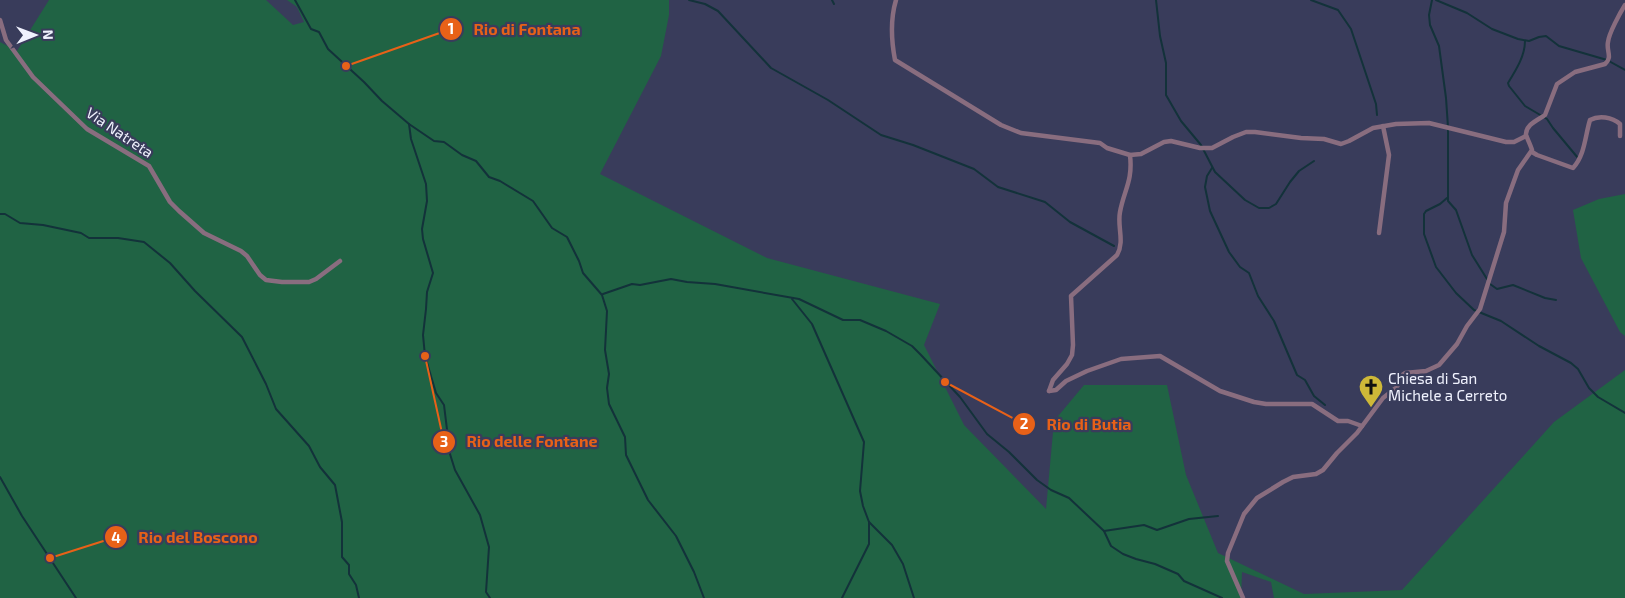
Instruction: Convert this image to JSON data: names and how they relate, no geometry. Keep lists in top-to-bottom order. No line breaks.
{"streets":{"street":["Via Natreta"]},"places":{"other":["Rio di Fontana","Rio delle Fontane","Rio di Butia","Rio del Boscono"],"church":["Chiesa di San Michele a Cerreto"]},"north":"right"}
